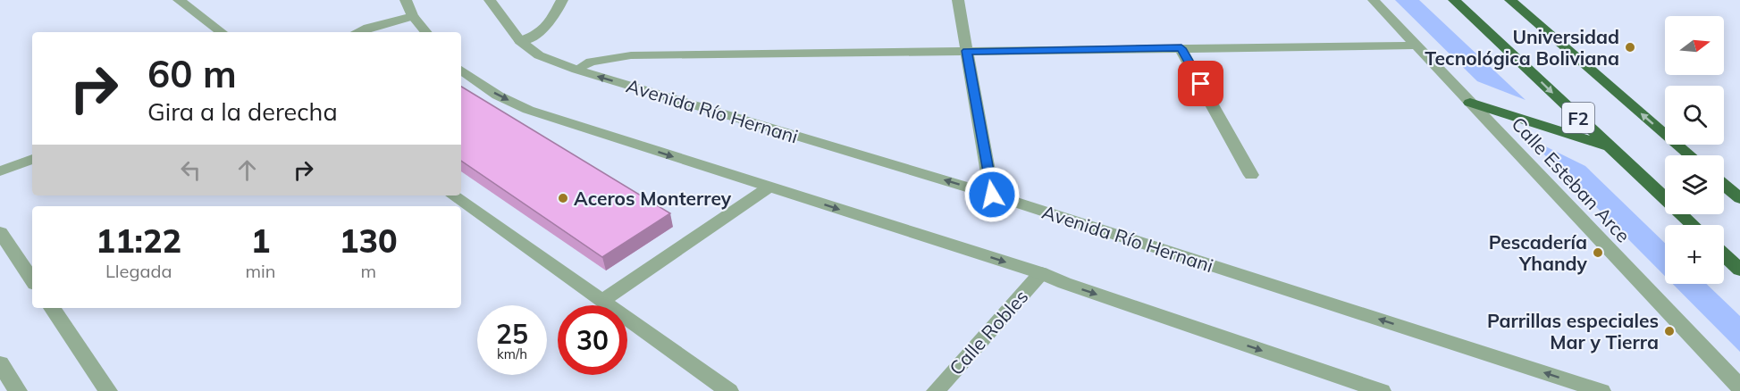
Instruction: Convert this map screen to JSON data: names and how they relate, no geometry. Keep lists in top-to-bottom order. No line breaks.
{"streets":{"highway":["F2"],"street":["Avenida Río Hernani","Calle Esteban Arce","Calle Robles"]},"places":["Universidad Tecnológica Boliviana","Aceros Monterrey","Pescadería Yhandy","Parrillas especiales Mar y Tierra"],"north":"right","page":{"map_buttons":"+","turn":["60 m","Gira a la derecha"],"eta":["11:22","Llegada","1","min","130","m"],"speed":"25 km/h","limit":"30"}}
